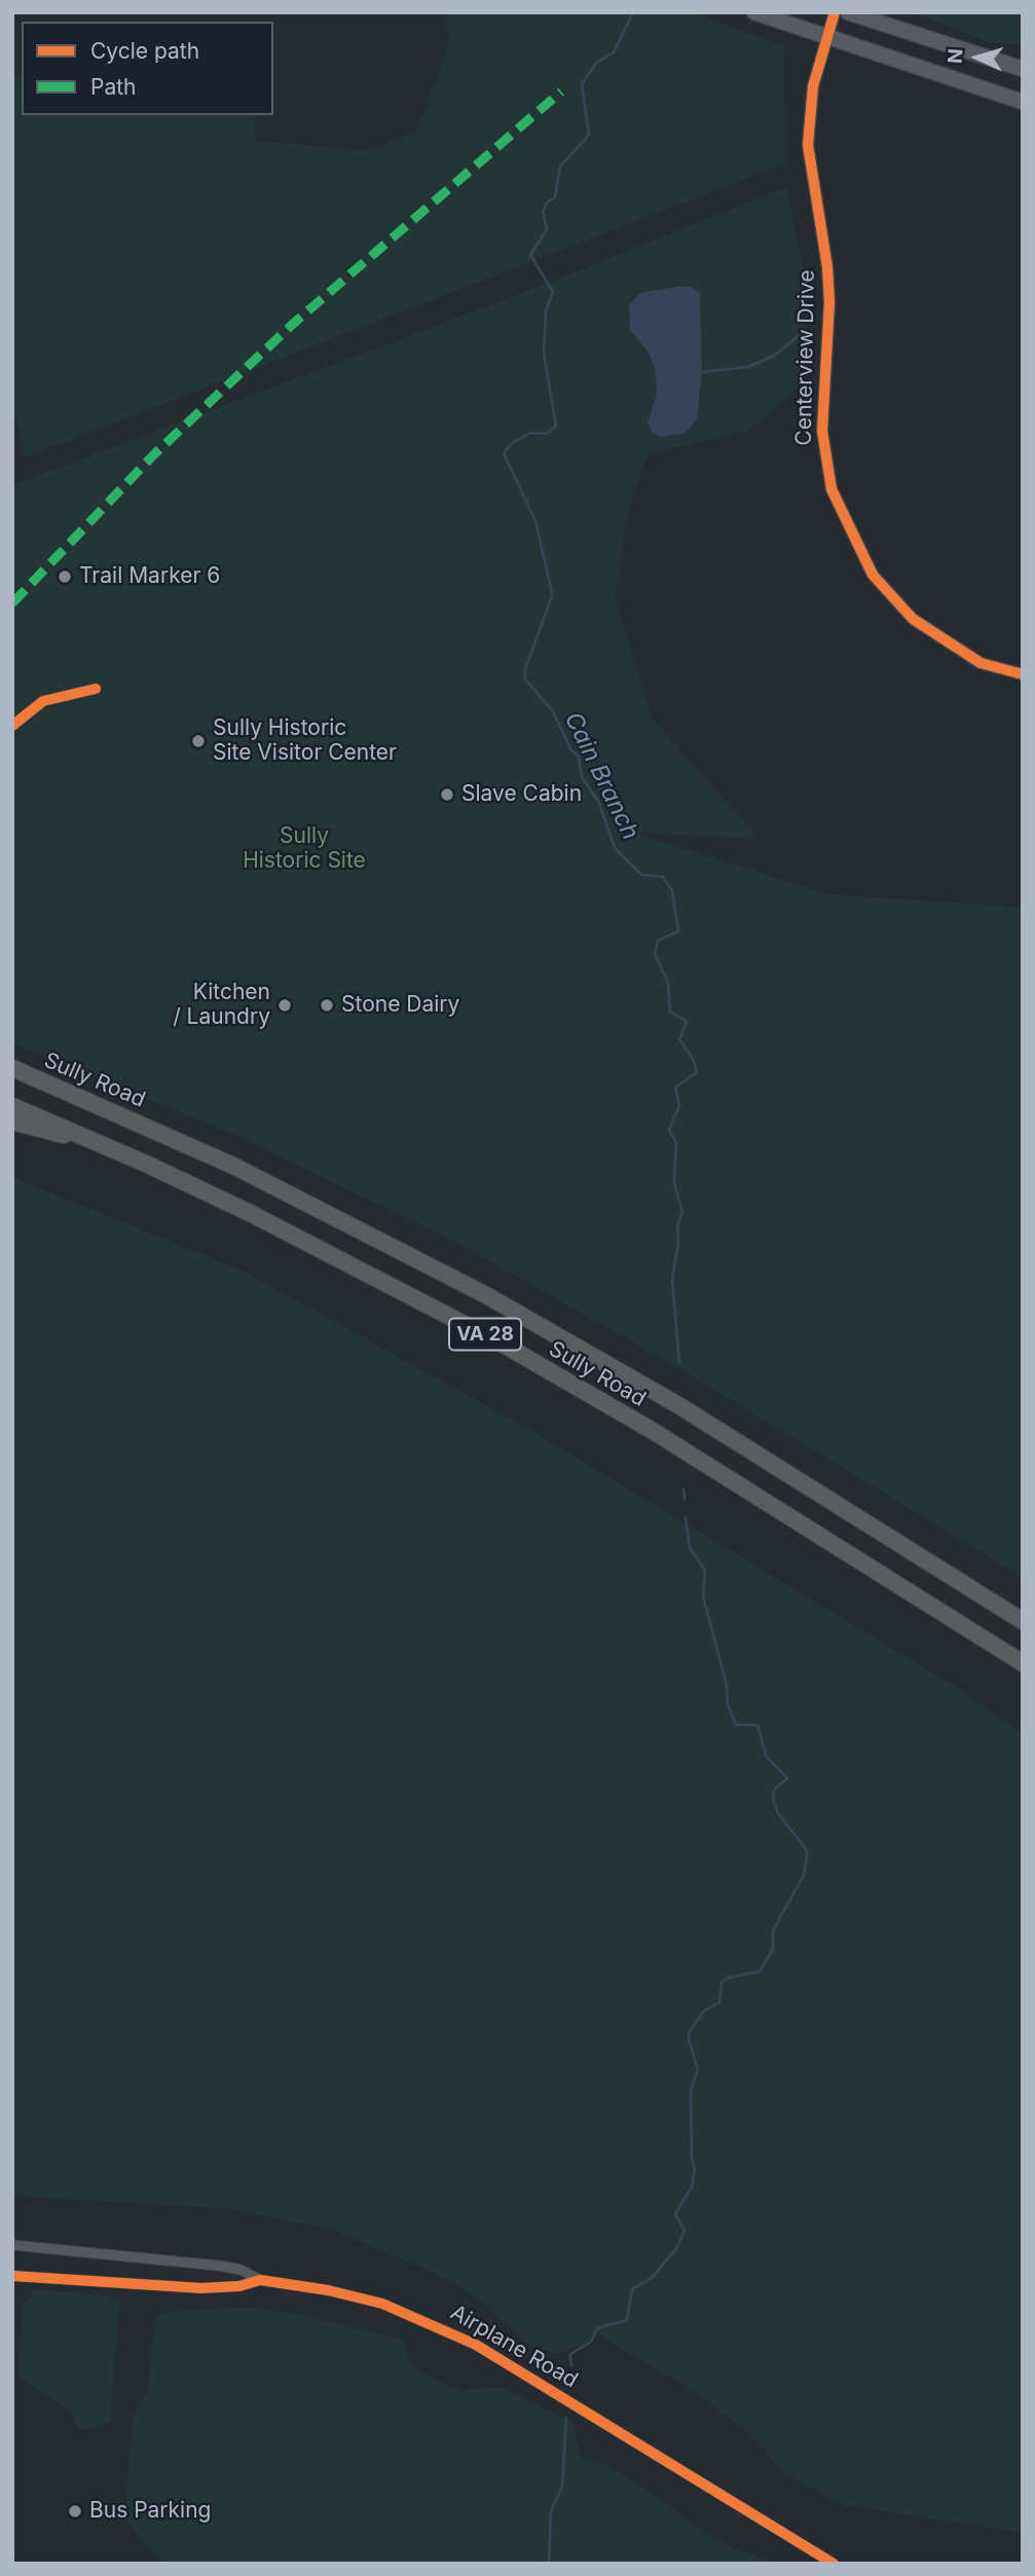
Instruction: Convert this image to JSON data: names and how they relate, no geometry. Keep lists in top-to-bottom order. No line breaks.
{"streets":{"highway":["Sully Road","VA 28"],"street":["Centerview Drive","Airplane Road"]},"water":["Cain Branch"],"parks":["Sully Historic Site"],"places":["Trail Marker 6","Sully Historic Site Visitor Center","Slave Cabin","Kitchen / Laundry","Stone Dairy","Bus Parking"],"legend":["Cycle path","Path"],"north":"left"}
